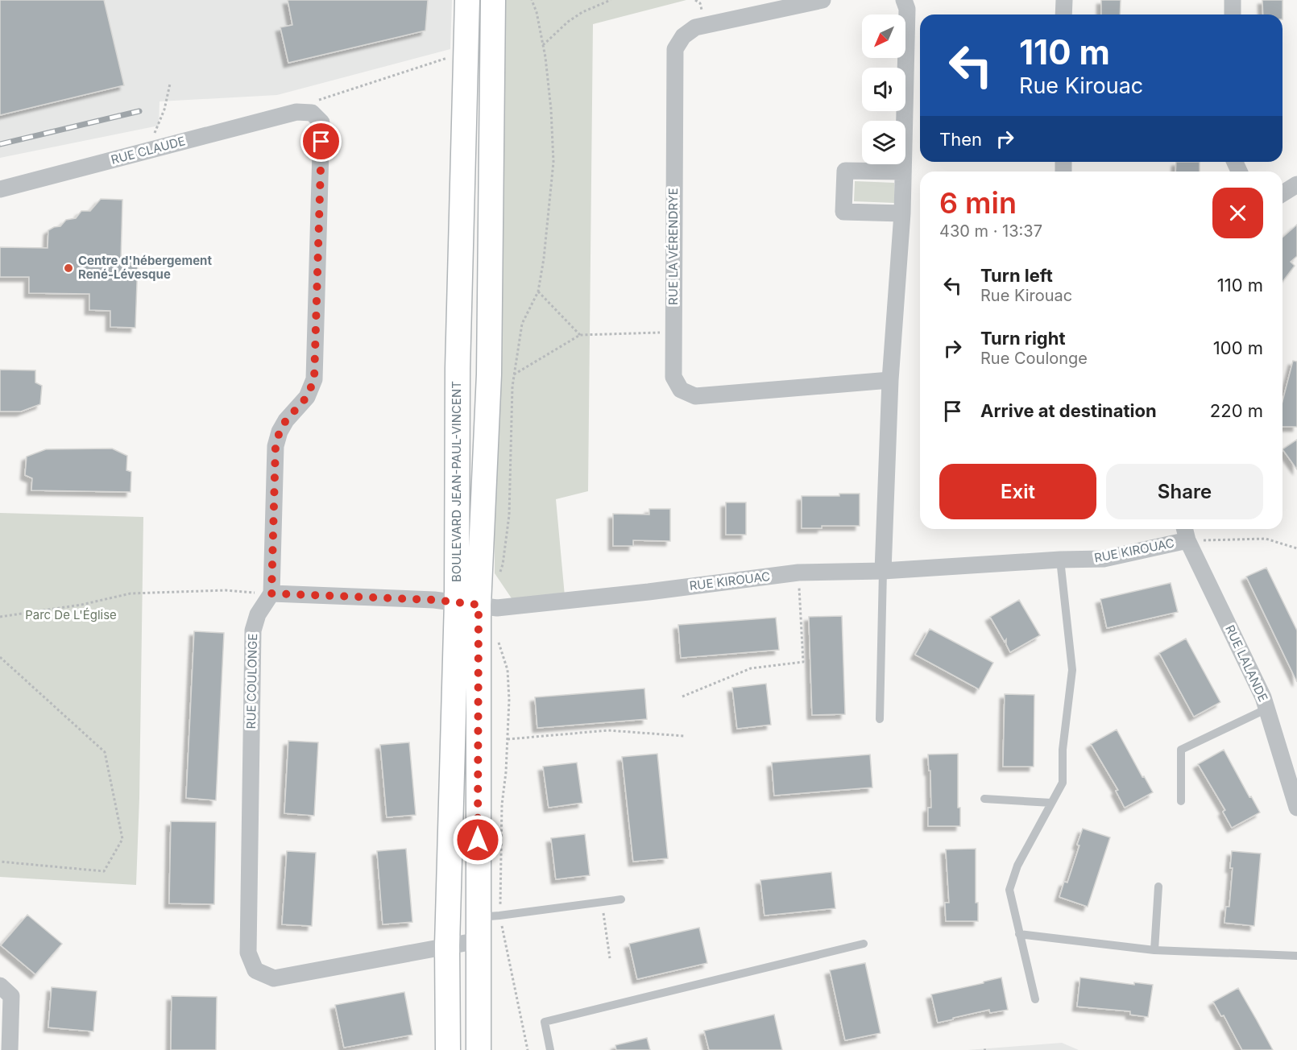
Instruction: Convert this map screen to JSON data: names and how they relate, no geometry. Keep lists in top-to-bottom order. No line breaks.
{"streets":{"street":["RUE CLAUDE","RUE LA VÉRENDRYE","BOULEVARD JEAN-PAUL-VINCENT","RUE KIROUAC","RUE LALANDE","RUE COULONGE"]},"crossings":[["BOULEVARD JEAN-PAUL-VINCENT","RUE KIROUAC"],["BOULEVARD JEAN-PAUL-VINCENT","RUE COULONGE"],["RUE KIROUAC","RUE LALANDE"],["RUE KIROUAC","RUE COULONGE"]],"parks":["Parc De L'Église"],"places":["Centre d'hébergement René-Lévesque"],"north":"bottom left","page":{"turn":["110 m","Rue Kirouac"],"then":"Then","heading":["6 min","430 m · 13:37"],"list":[{"name":"Turn left","note":"Rue Kirouac","value":"110 m"},{"name":"Turn right","note":"Rue Coulonge","value":"100 m"},{"name":"Arrive at destination","value":"220 m"}],"buttons":["Exit","Share"]}}
